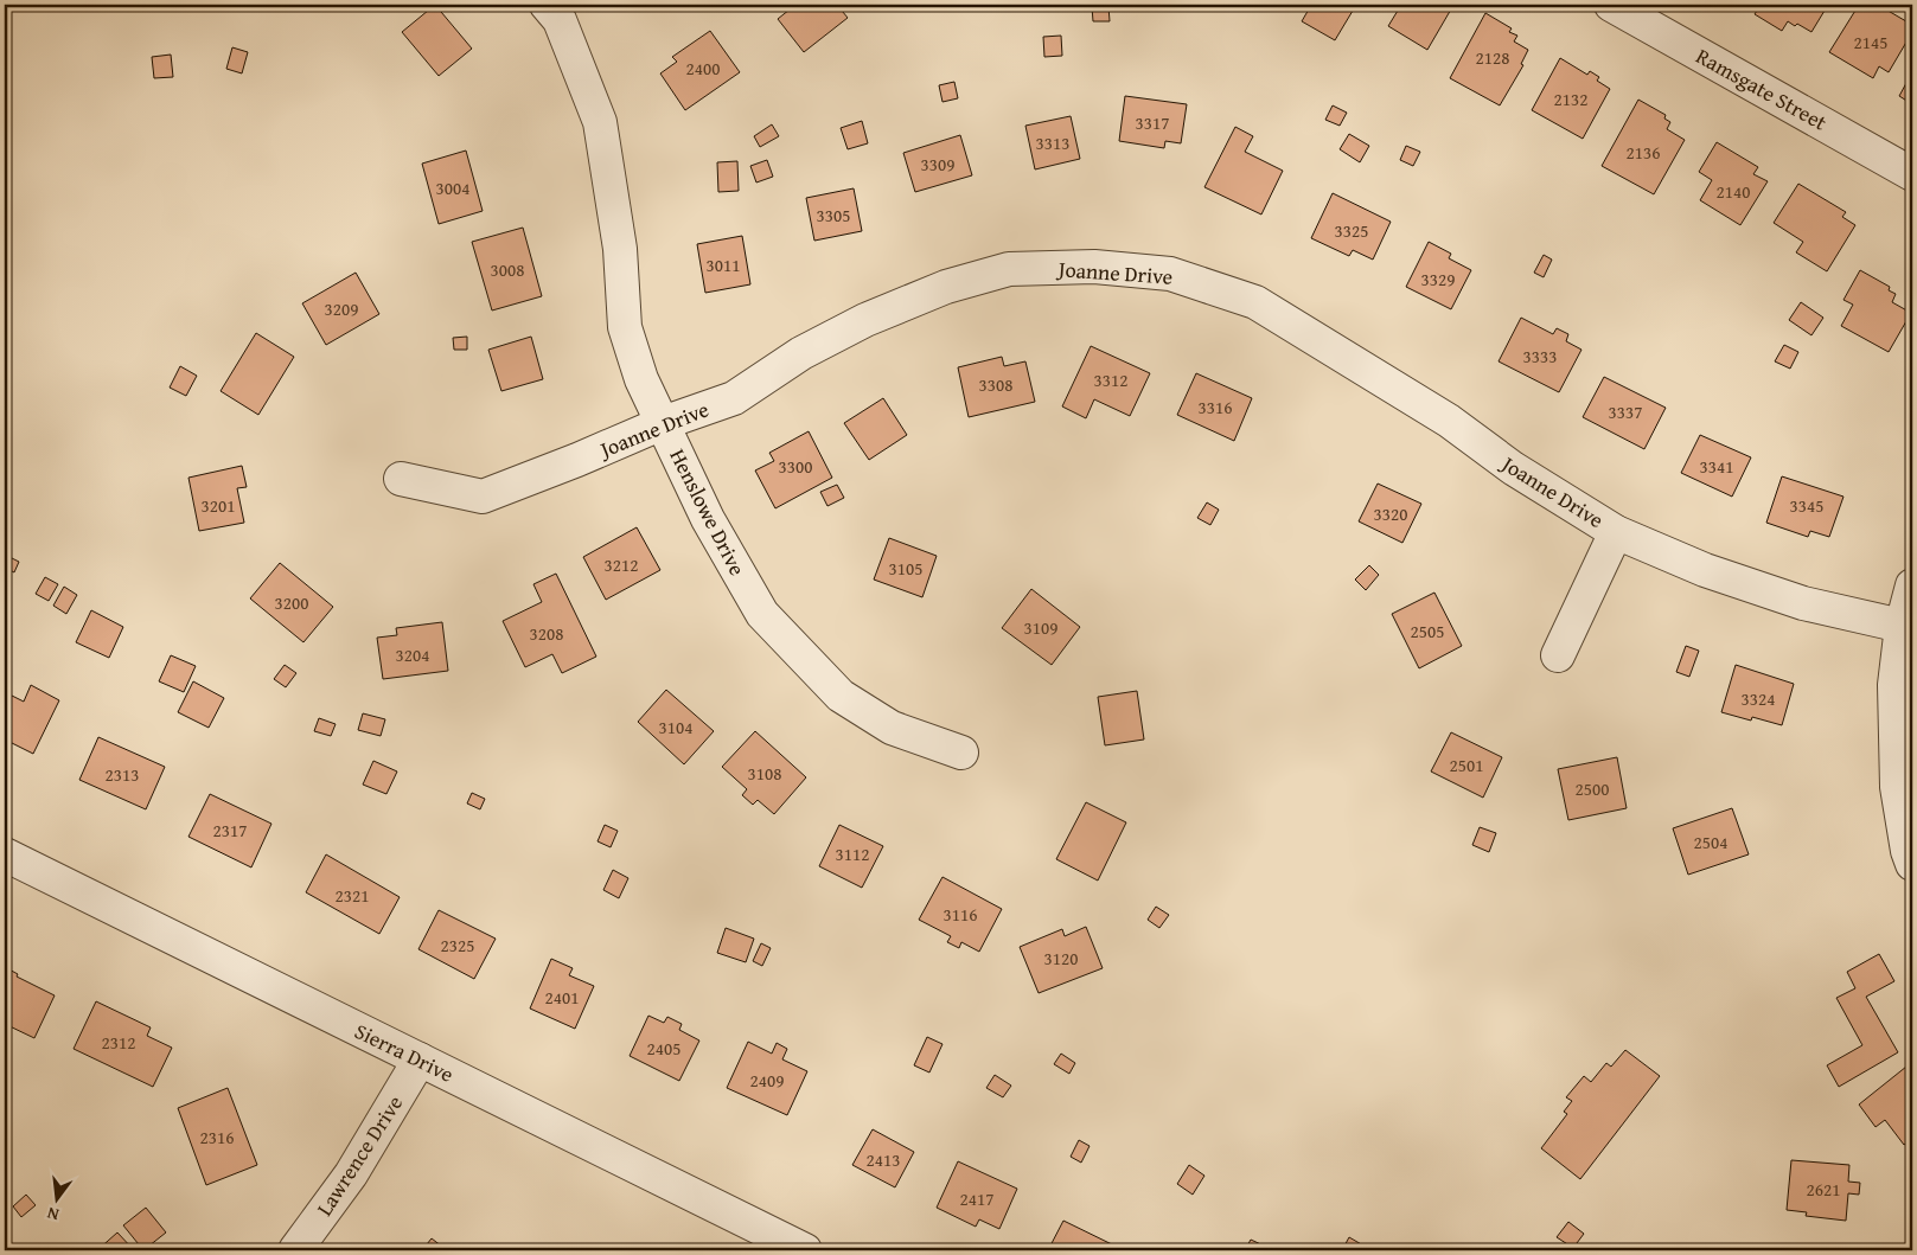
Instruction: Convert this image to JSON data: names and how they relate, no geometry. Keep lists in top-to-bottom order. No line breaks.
{"streets":{"street":["Ramsgate Street","Joanne Drive","Henslowe Drive","Sierra Drive","Lawrence Drive"]},"crossings":[["Joanne Drive","Henslowe Drive"],["Sierra Drive","Lawrence Drive"]],"house_numbers":["2145","2128","2400","2132","3317","3313","2136","3309","3004","2140","3305","3325","3011","3008","3329","3209","3333","3312","3308","3316","3337","3300","3341","3201","3345","3320","3212","3105","3200","3109","2505","3208","3204","3324","3104","2501","3108","2313","2500","2317","2504","3112","2321","3116","2325","3120","2401","2312","2405","2409","2316","2413","2621","2417"],"north":"bottom"}
